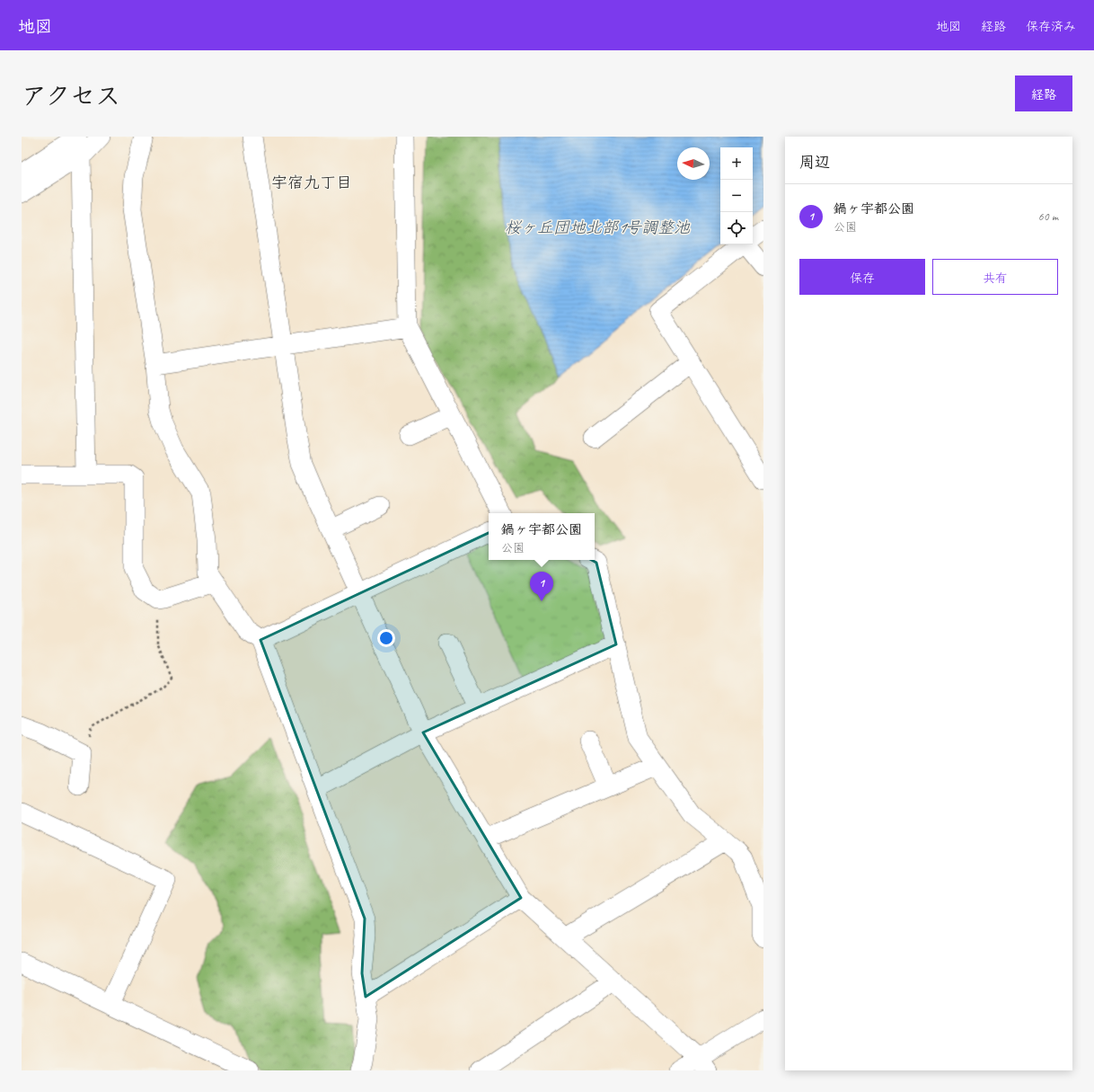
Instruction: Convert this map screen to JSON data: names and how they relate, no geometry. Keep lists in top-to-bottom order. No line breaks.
{"districts":["宇宿九丁目"],"water":["桜ヶ丘団地北部1号調整池"],"north":"left","page":{"header":"地図","nav":["地図","経路","保存済み"],"title":"アクセス","buttons":["経路",["保存","共有"]],"heading":"周辺","map_buttons":["+","−"],"list":[{"mark":"1","name":"鍋ヶ宇都公園","note":"公園","value":"60 m"}],"popup":["鍋ヶ宇都公園","公園"],"pins":"1"}}
